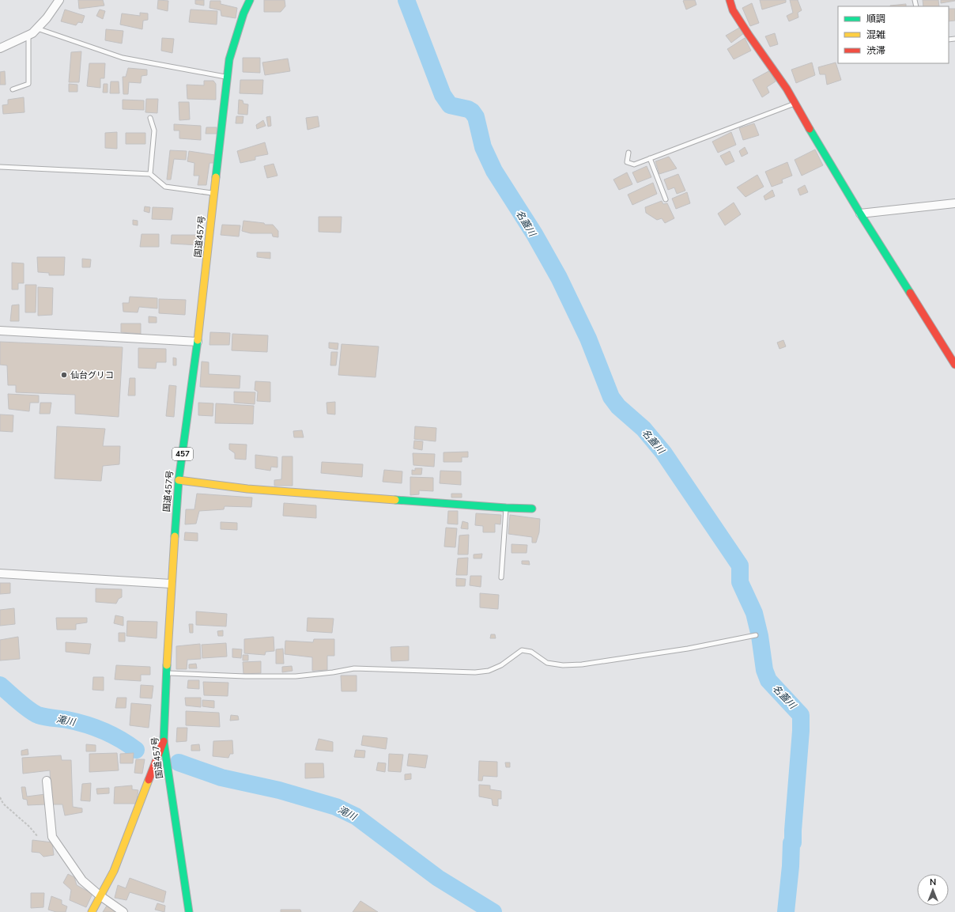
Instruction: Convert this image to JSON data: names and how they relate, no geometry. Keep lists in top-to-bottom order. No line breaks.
{"streets":{"main road":["国道457号","457"]},"water":["名蓋川","滝川"],"places":["仙台グリコ"],"legend":["順調","混雑","渋滞"],"north":"top"}
